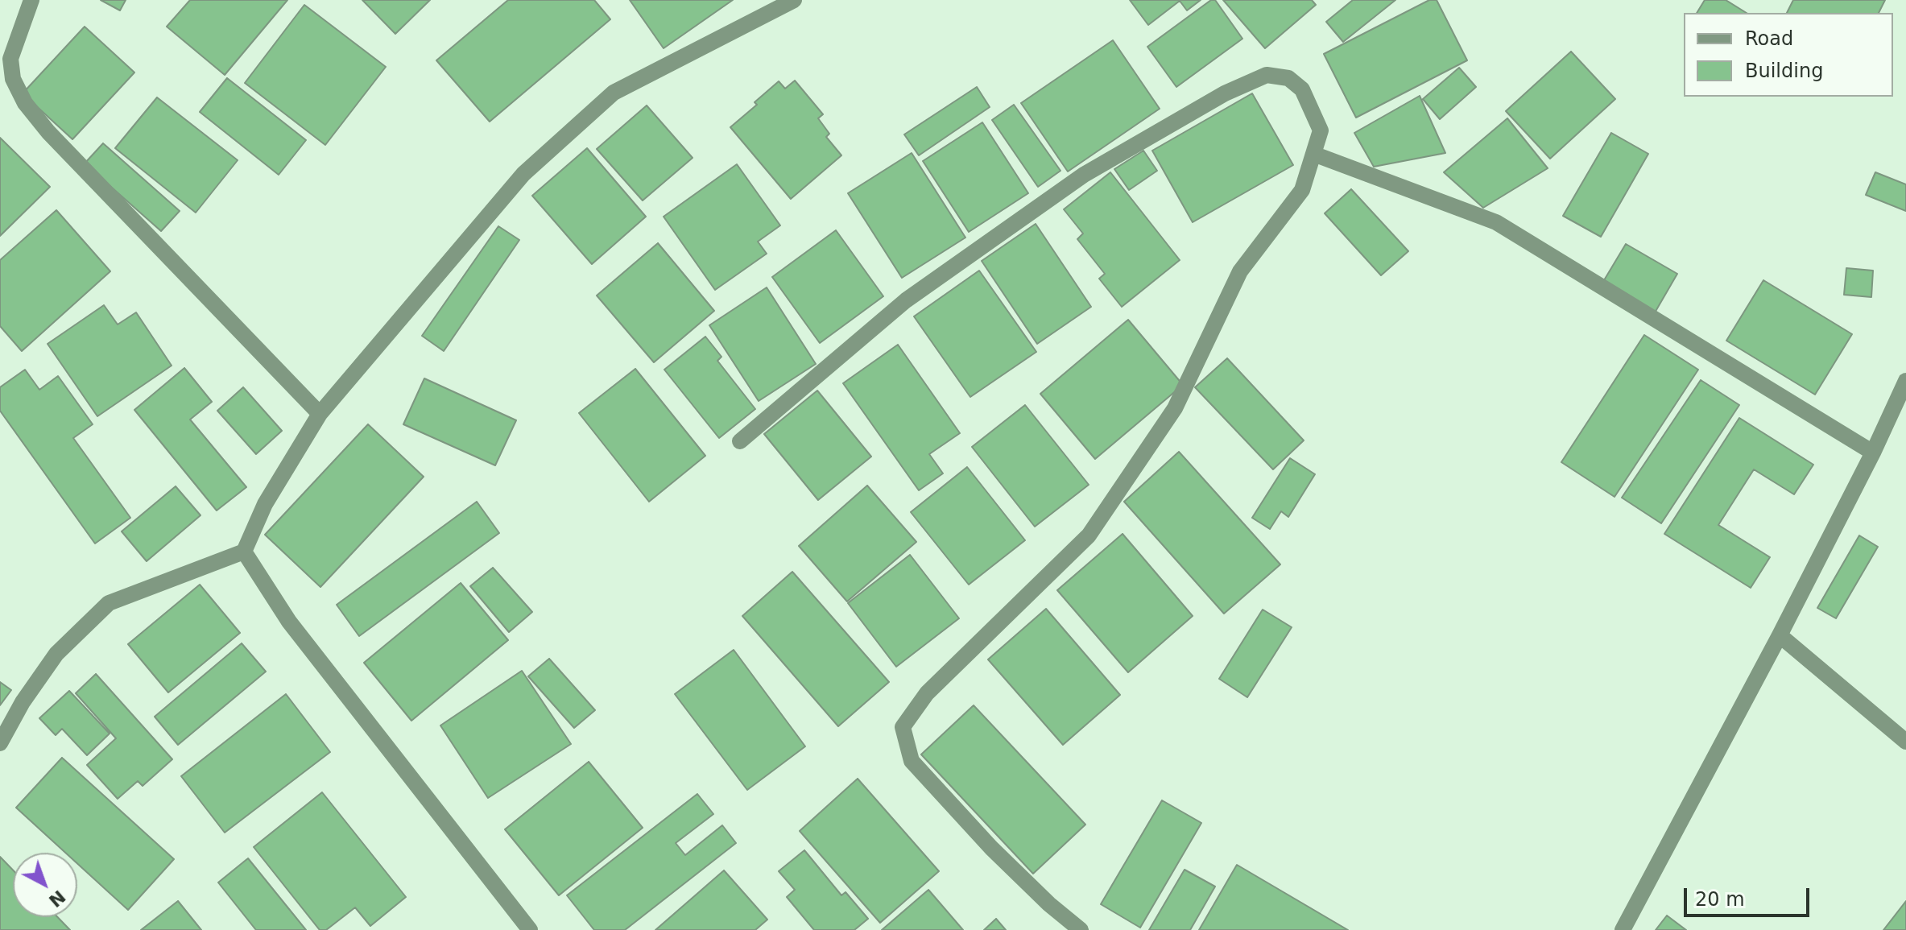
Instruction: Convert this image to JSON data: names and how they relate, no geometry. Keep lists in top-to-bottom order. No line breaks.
{"legend":["Road","Building"],"scale_bar":"20 m","north":"bottom right"}
